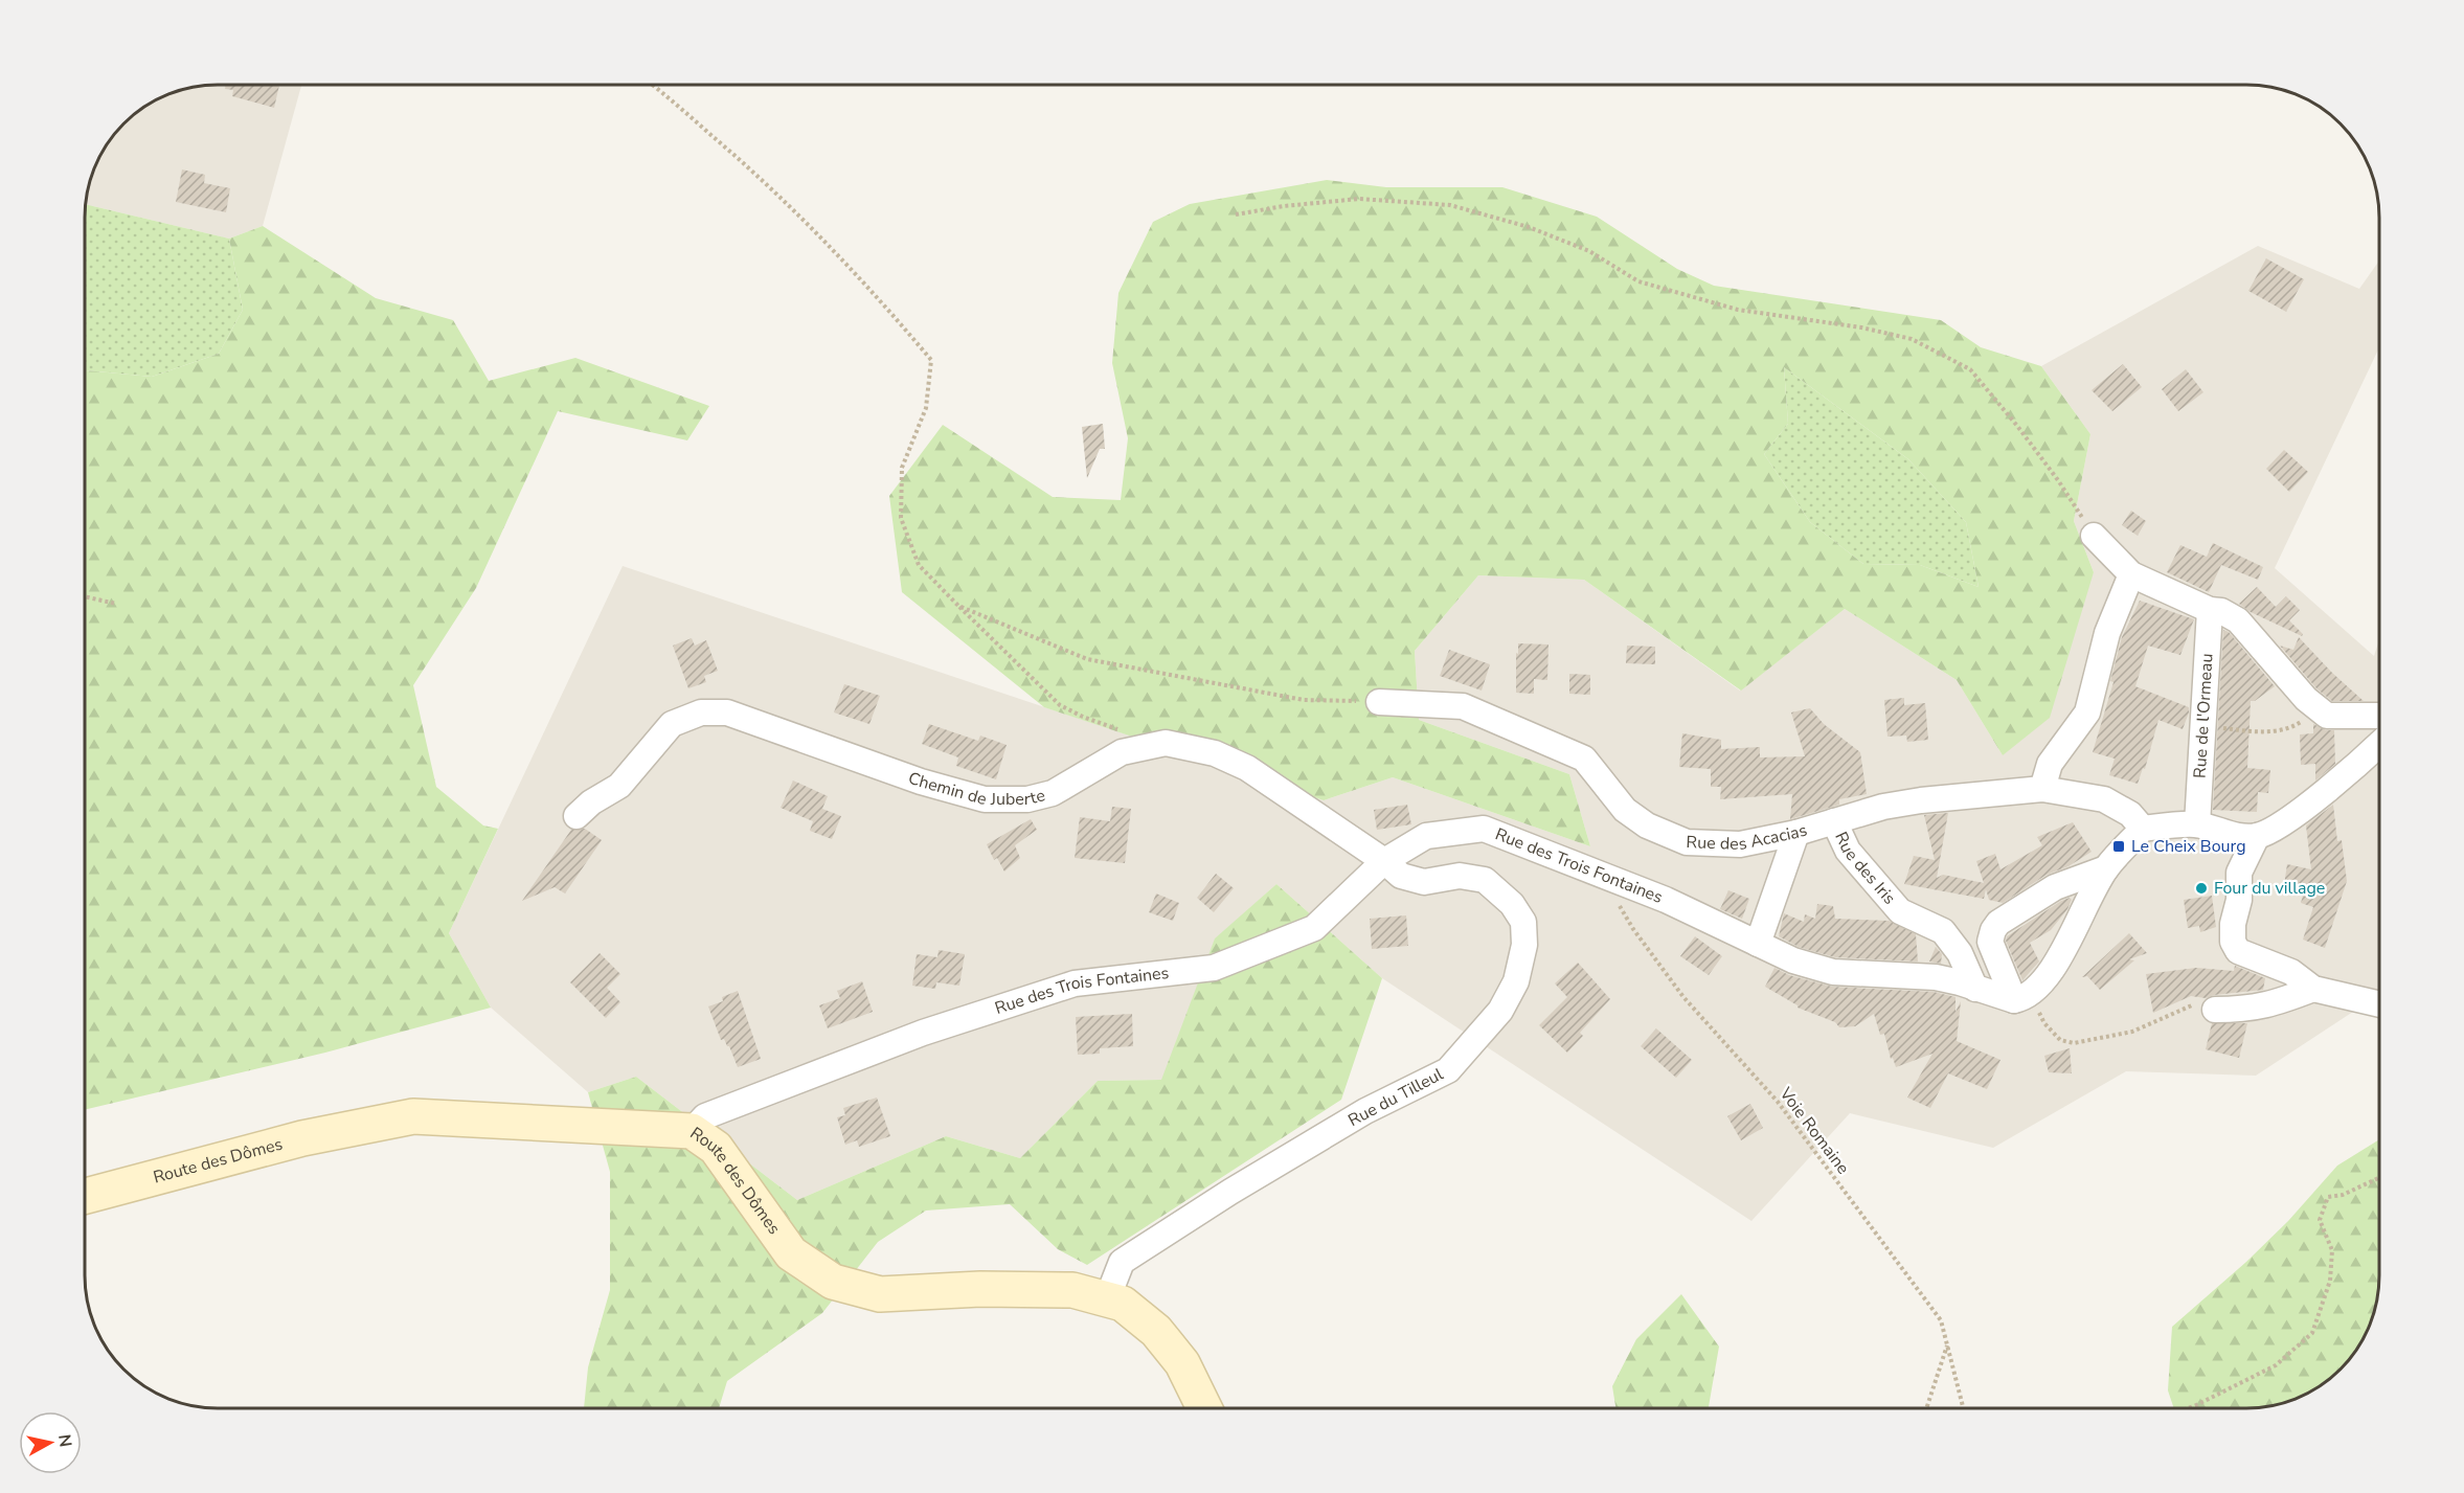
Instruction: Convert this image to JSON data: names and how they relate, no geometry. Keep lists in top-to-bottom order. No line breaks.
{"streets":{"street":["Rue de l'Ormeau","Chemin de Juberte","Rue des Acacias","Rue des Trois Fontaines","Rue des Iris","Rue du Tilleul","Route des Dômes"],"path":["Voie Romaine"]},"crossings":[["Chemin de Juberte","Rue des Trois Fontaines"],["Chemin de Juberte","Rue du Tilleul"],["Rue des Acacias","Rue des Iris"],["Rue des Trois Fontaines","Rue des Iris"],["Rue des Trois Fontaines","Rue du Tilleul"],["Rue des Trois Fontaines","Voie Romaine"],["Rue des Trois Fontaines","Route des Dômes"],["Rue du Tilleul","Route des Dômes"]],"places":{"transit":["Le Cheix Bourg"],"other":["Four du village"]},"north":"right"}
